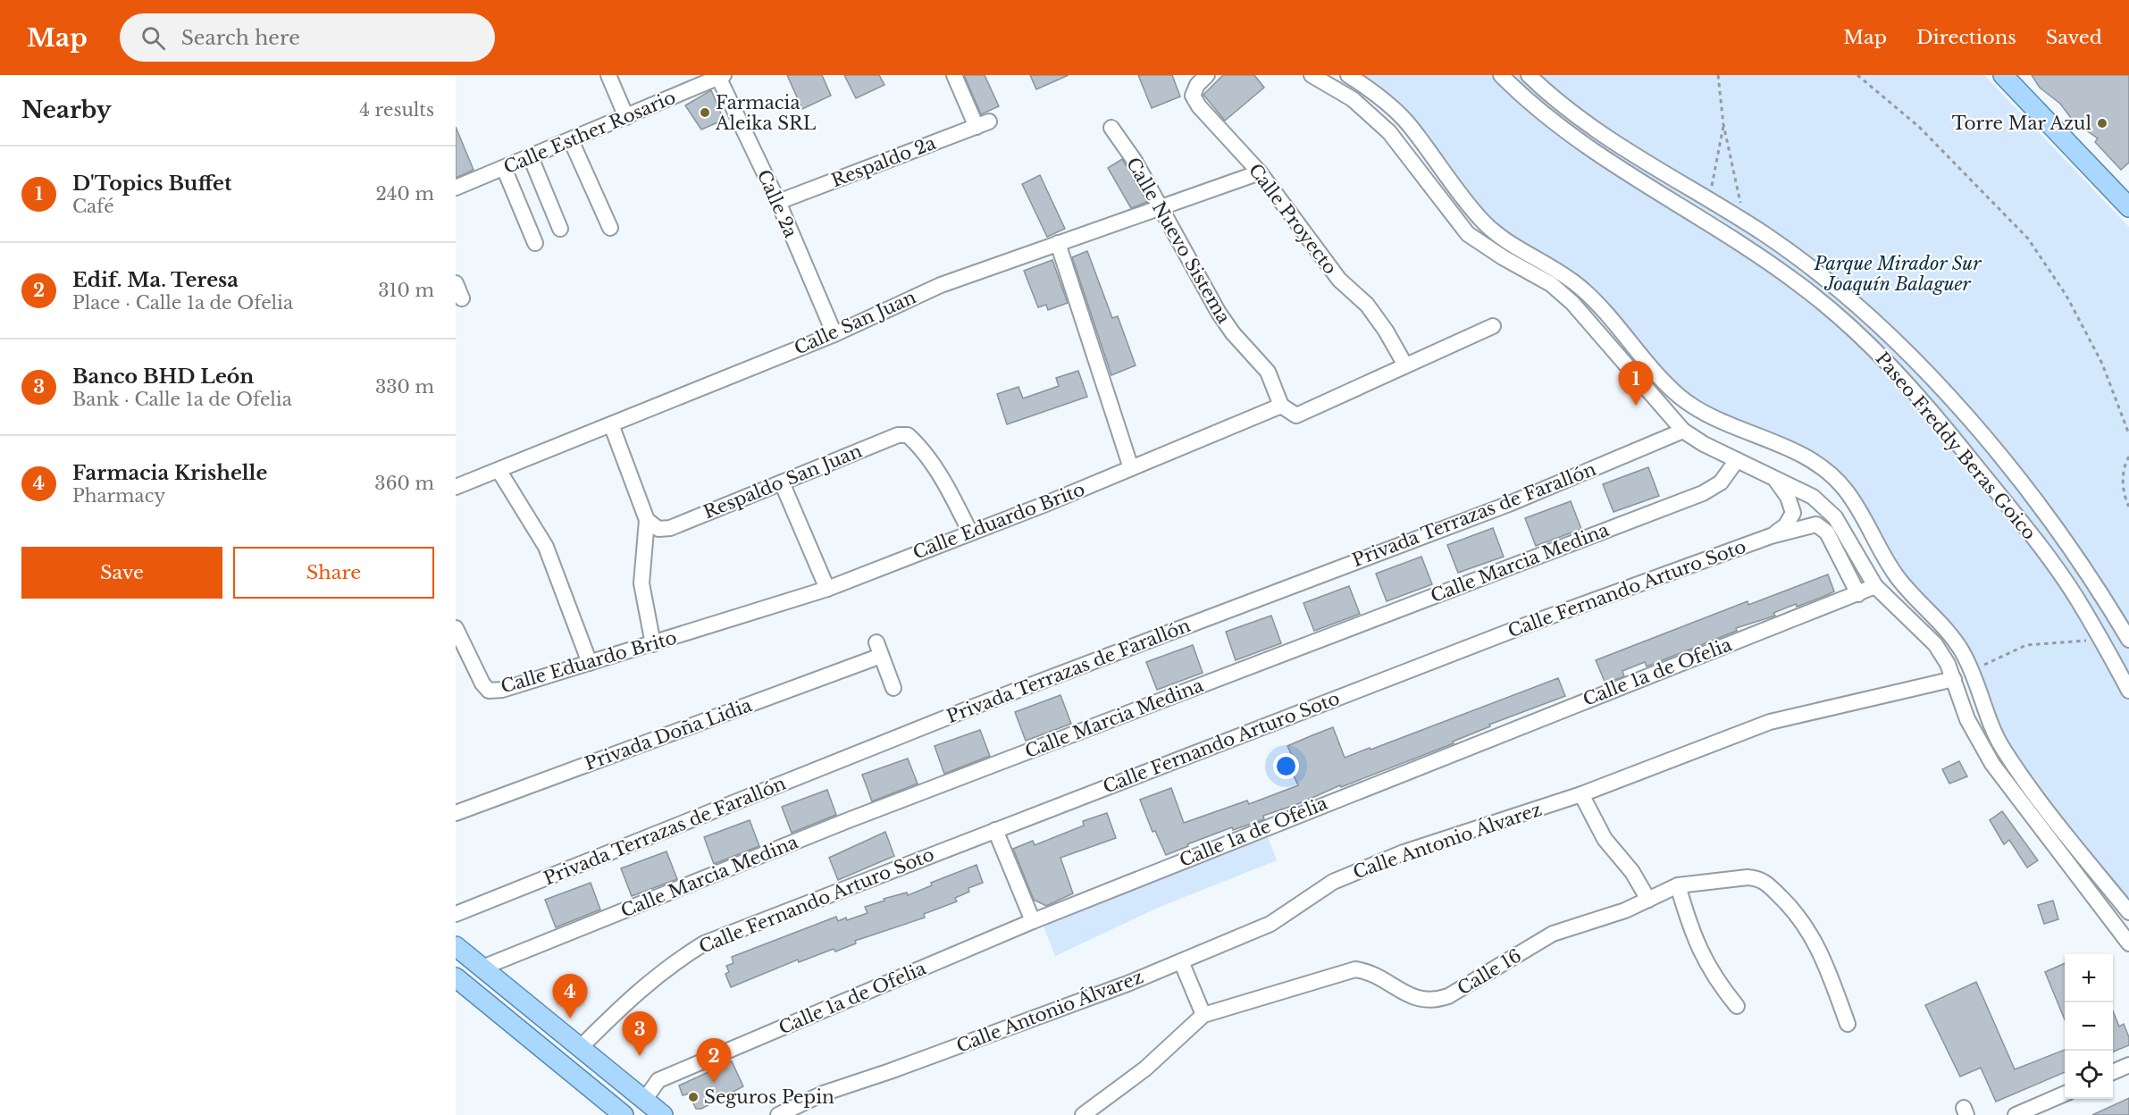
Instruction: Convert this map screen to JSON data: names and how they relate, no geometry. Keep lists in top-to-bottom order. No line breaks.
{"streets":{"street":["Calle Esther Rosario","Respaldo 2a","Calle 2a","Calle Proyecto","Calle Nuevo Sistema","Calle San Juan","Paseo Freddy Beras Goico","Respaldo San Juan","Privada Terrazas de Farallón","Calle Eduardo Brito","Calle Marcia Medina","Calle Fernando Arturo Soto","Calle 1a de Ofelia","Privada Doña Lidia","Calle Antonio Álvarez","Calle 16"]},"crossings":[["Calle Esther Rosario","Calle 2a"],["Respaldo 2a","Calle 2a"],["Calle 2a","Calle San Juan"],["Calle Proyecto","Calle San Juan"],["Calle Nuevo Sistema","Calle San Juan"],["Calle Nuevo Sistema","Calle Eduardo Brito"],["Respaldo San Juan","Calle Eduardo Brito"],["Calle Fernando Arturo Soto","Calle 1a de Ofelia"]],"parks":["Parque Mirador Sur Joaquín Balaguer"],"places":["Farmacia Aleika SRL","Torre Mar Azul","Seguros Pepin"],"page":{"header":"Map","search":"Search here","nav":["Map","Directions","Saved"],"heading":["Nearby","4 results"],"list":[{"mark":"1","name":"D'Topics Buffet","note":"Café","value":"240 m"},{"mark":"2","name":"Edif. Ma. Teresa","note":"Place · Calle 1a de Ofelia","value":"310 m"},{"mark":"3","name":"Banco BHD León","note":"Bank · Calle 1a de Ofelia","value":"330 m"},{"mark":"4","name":"Farmacia Krishelle","note":"Pharmacy","value":"360 m"}],"pins":["1","4","3","2"],"buttons":["Save","Share"],"map_buttons":["+","−"]}}
